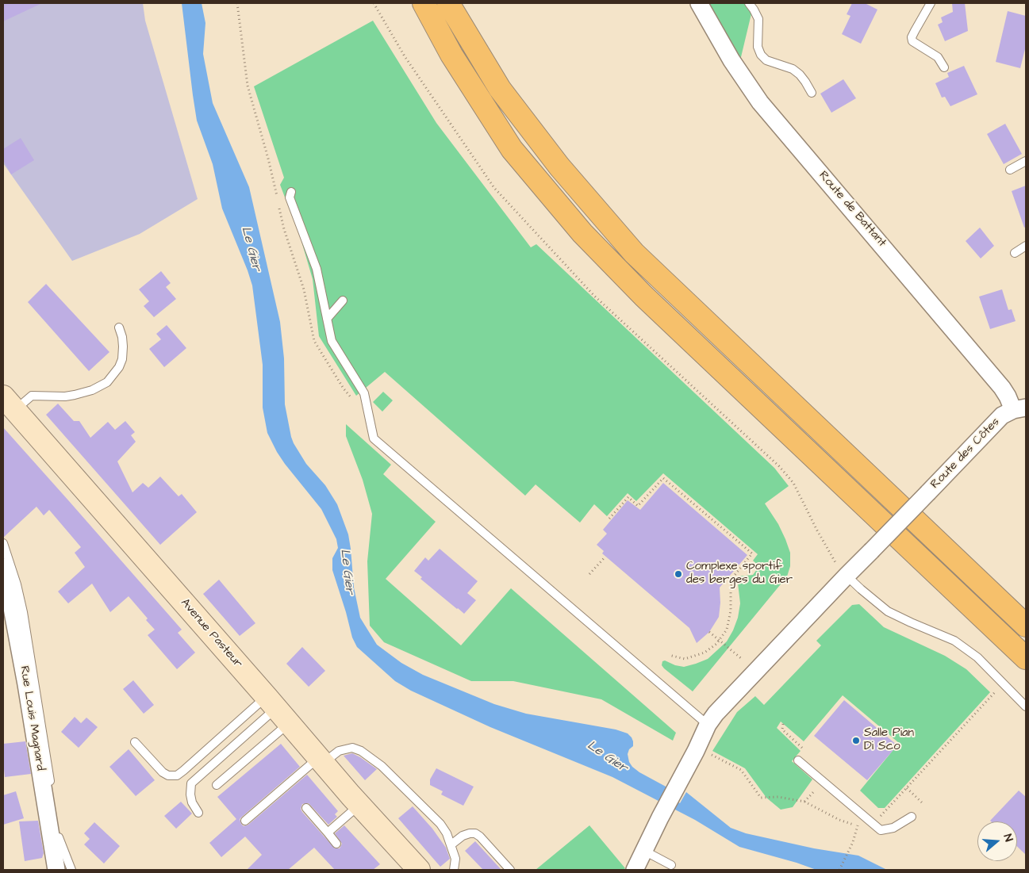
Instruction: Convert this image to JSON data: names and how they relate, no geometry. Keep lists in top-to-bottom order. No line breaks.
{"streets":{"main road":["Avenue Pasteur"],"street":["Route de Battant","Route des Côtes","Rue Louis Magnard"]},"crossings":[["Route de Battant","Route des Côtes"]],"water":["Le Gier"],"places":["Complexe sportif des berges du Gier","Salle Pian Di Sco"],"north":"right"}
